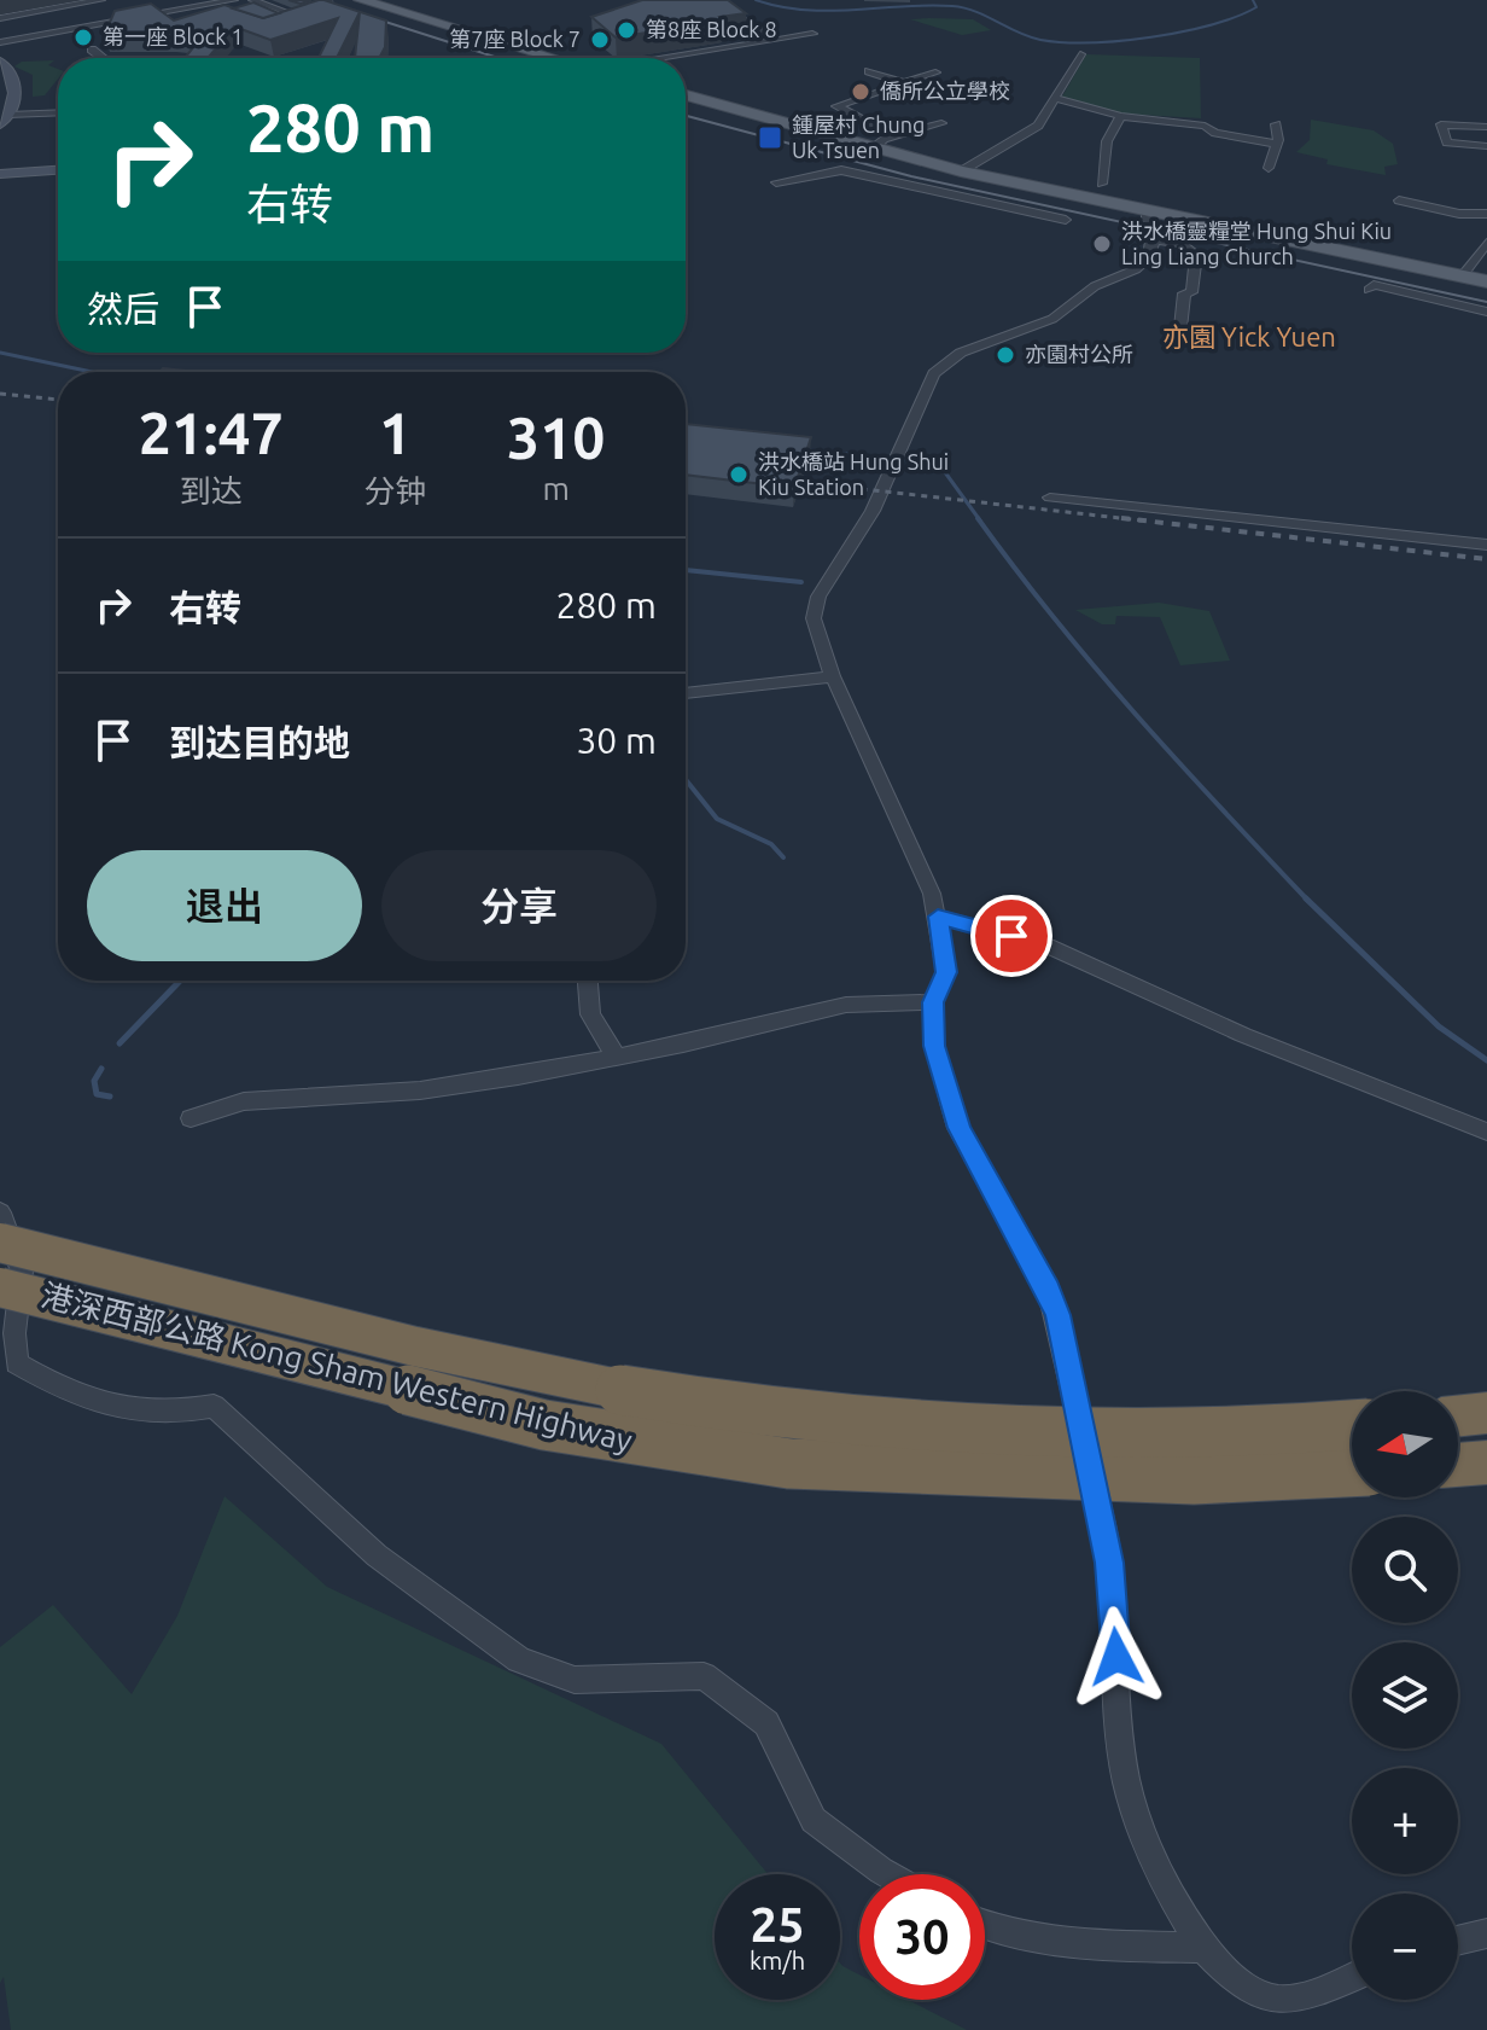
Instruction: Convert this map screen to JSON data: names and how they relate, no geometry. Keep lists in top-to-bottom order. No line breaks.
{"streets":{"highway":["港深西部公路 Kong Sham Western Highway"]},"districts":["亦園 Yick Yuen"],"places":{"other":["第8座 Block 8","第一座 Block 1","第7座 Block 7","僑所公立學校","洪水橋靈糧堂 Hung Shui Kiu Ling Liang Church","亦園村公所","洪水橋站 Hung Shui Kiu Station"],"transit":["鍾屋村 Chung Uk Tsuen"]},"north":"left","page":{"turn":["280 m","右转"],"then":"然后","eta":["21:47","到达","1","分钟","310","m"],"list":[{"name":"右转","value":"280 m"},{"name":"到达目的地","value":"30 m"}],"buttons":["退出","分享"],"map_buttons":["+","−"],"speed":"25 km/h","limit":"30"}}
